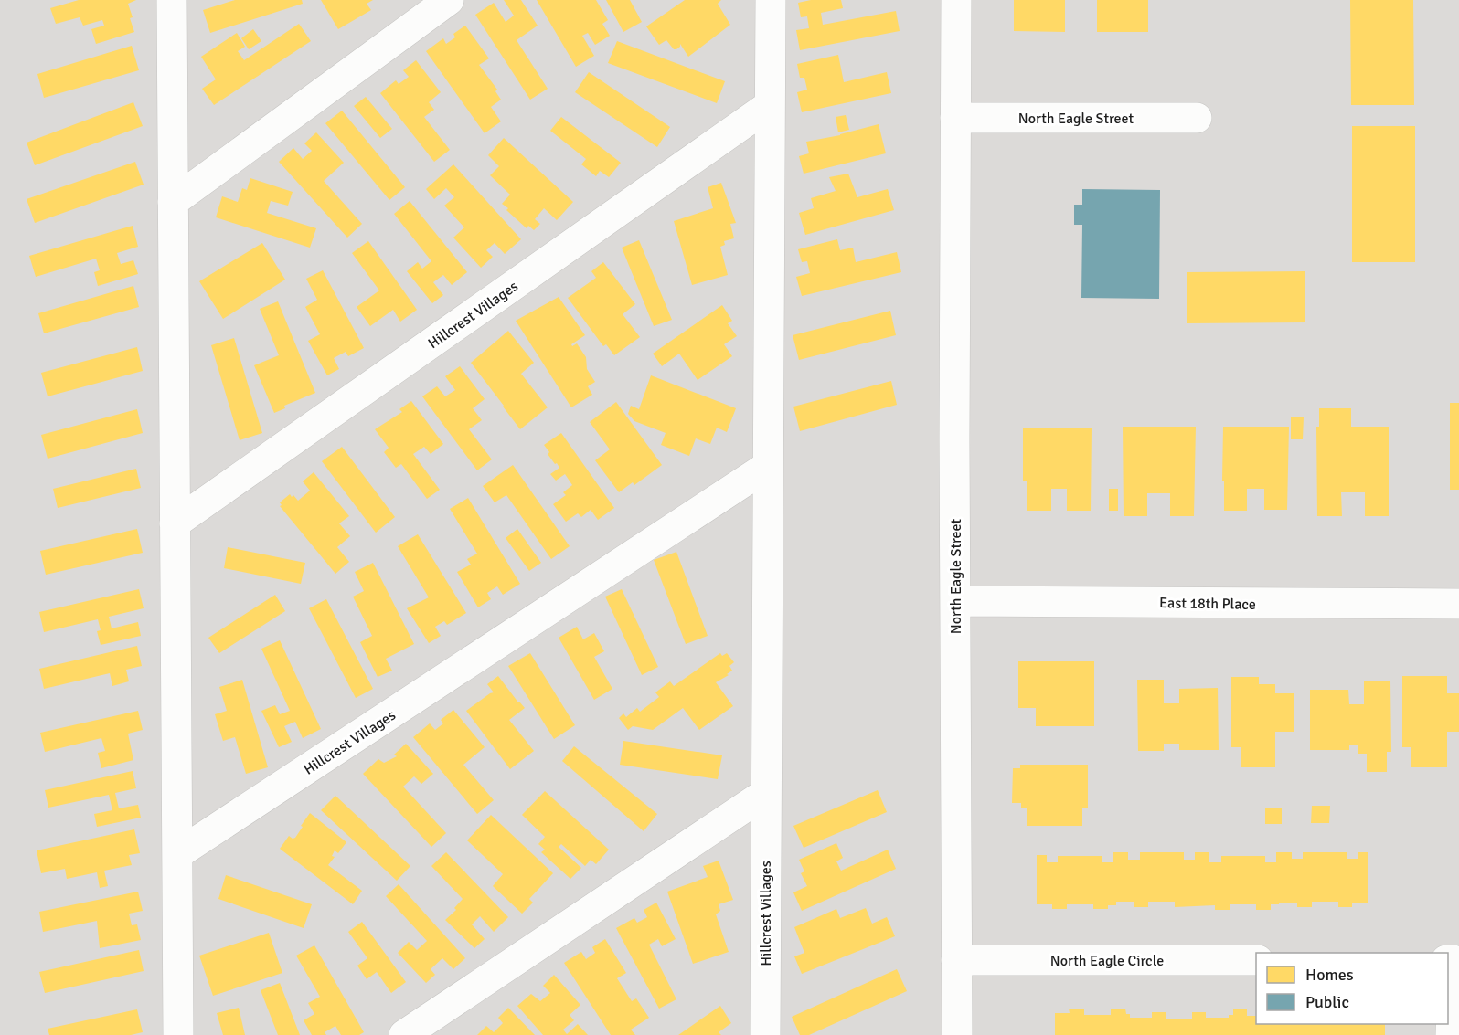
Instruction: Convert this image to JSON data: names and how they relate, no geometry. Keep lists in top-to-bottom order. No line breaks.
{"streets":{"street":["North Eagle Street","Hillcrest Villages","East 18th Place","North Eagle Circle"]},"crossings":[["North Eagle Street","East 18th Place"],["North Eagle Street","North Eagle Circle"]],"legend":["Homes","Public"]}
